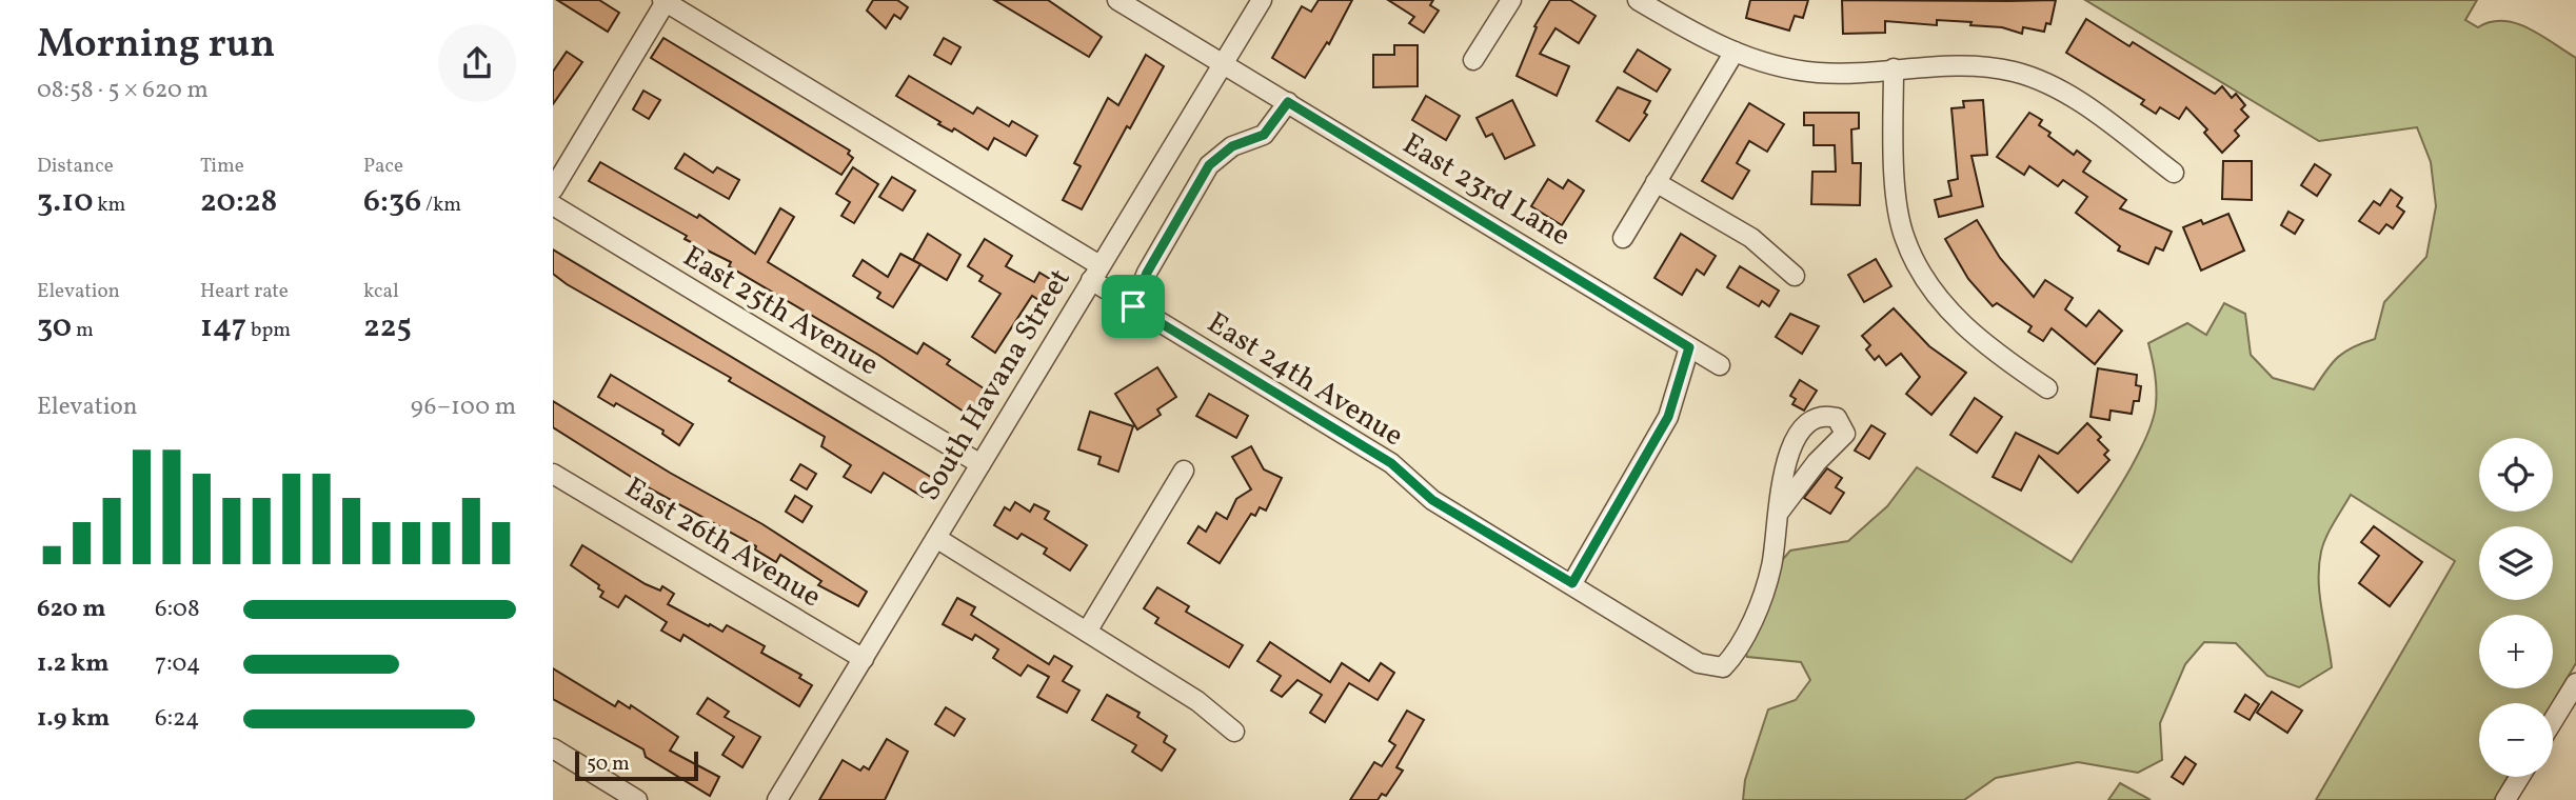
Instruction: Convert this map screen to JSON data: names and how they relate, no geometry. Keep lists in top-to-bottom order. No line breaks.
{"streets":{"street":["East 23rd Lane","East 25th Avenue","East 24th Avenue","South Havana Street","East 26th Avenue"]},"crossings":[["East 23rd Lane","South Havana Street"],["East 25th Avenue","South Havana Street"],["East 24th Avenue","South Havana Street"],["South Havana Street","East 26th Avenue"]],"scale_bar":"50 m","page":{"heading":["Morning run","08:58 · 5 × 620 m"],"stats":[["Distance","3.10 km"],["Time","20:28"],["Pace","6:36 /km"],["Elevation","30 m"],["Heart rate","147 bpm"],["kcal","225"]],"chart":["Elevation","96–100 m"],"map_buttons":["+","−"],"list":[{"name":"620 m","note":"6:08"},{"name":"1.2 km","note":"7:04"},{"name":"1.9 km","note":"6:24"}],"scale":"50 m"}}
